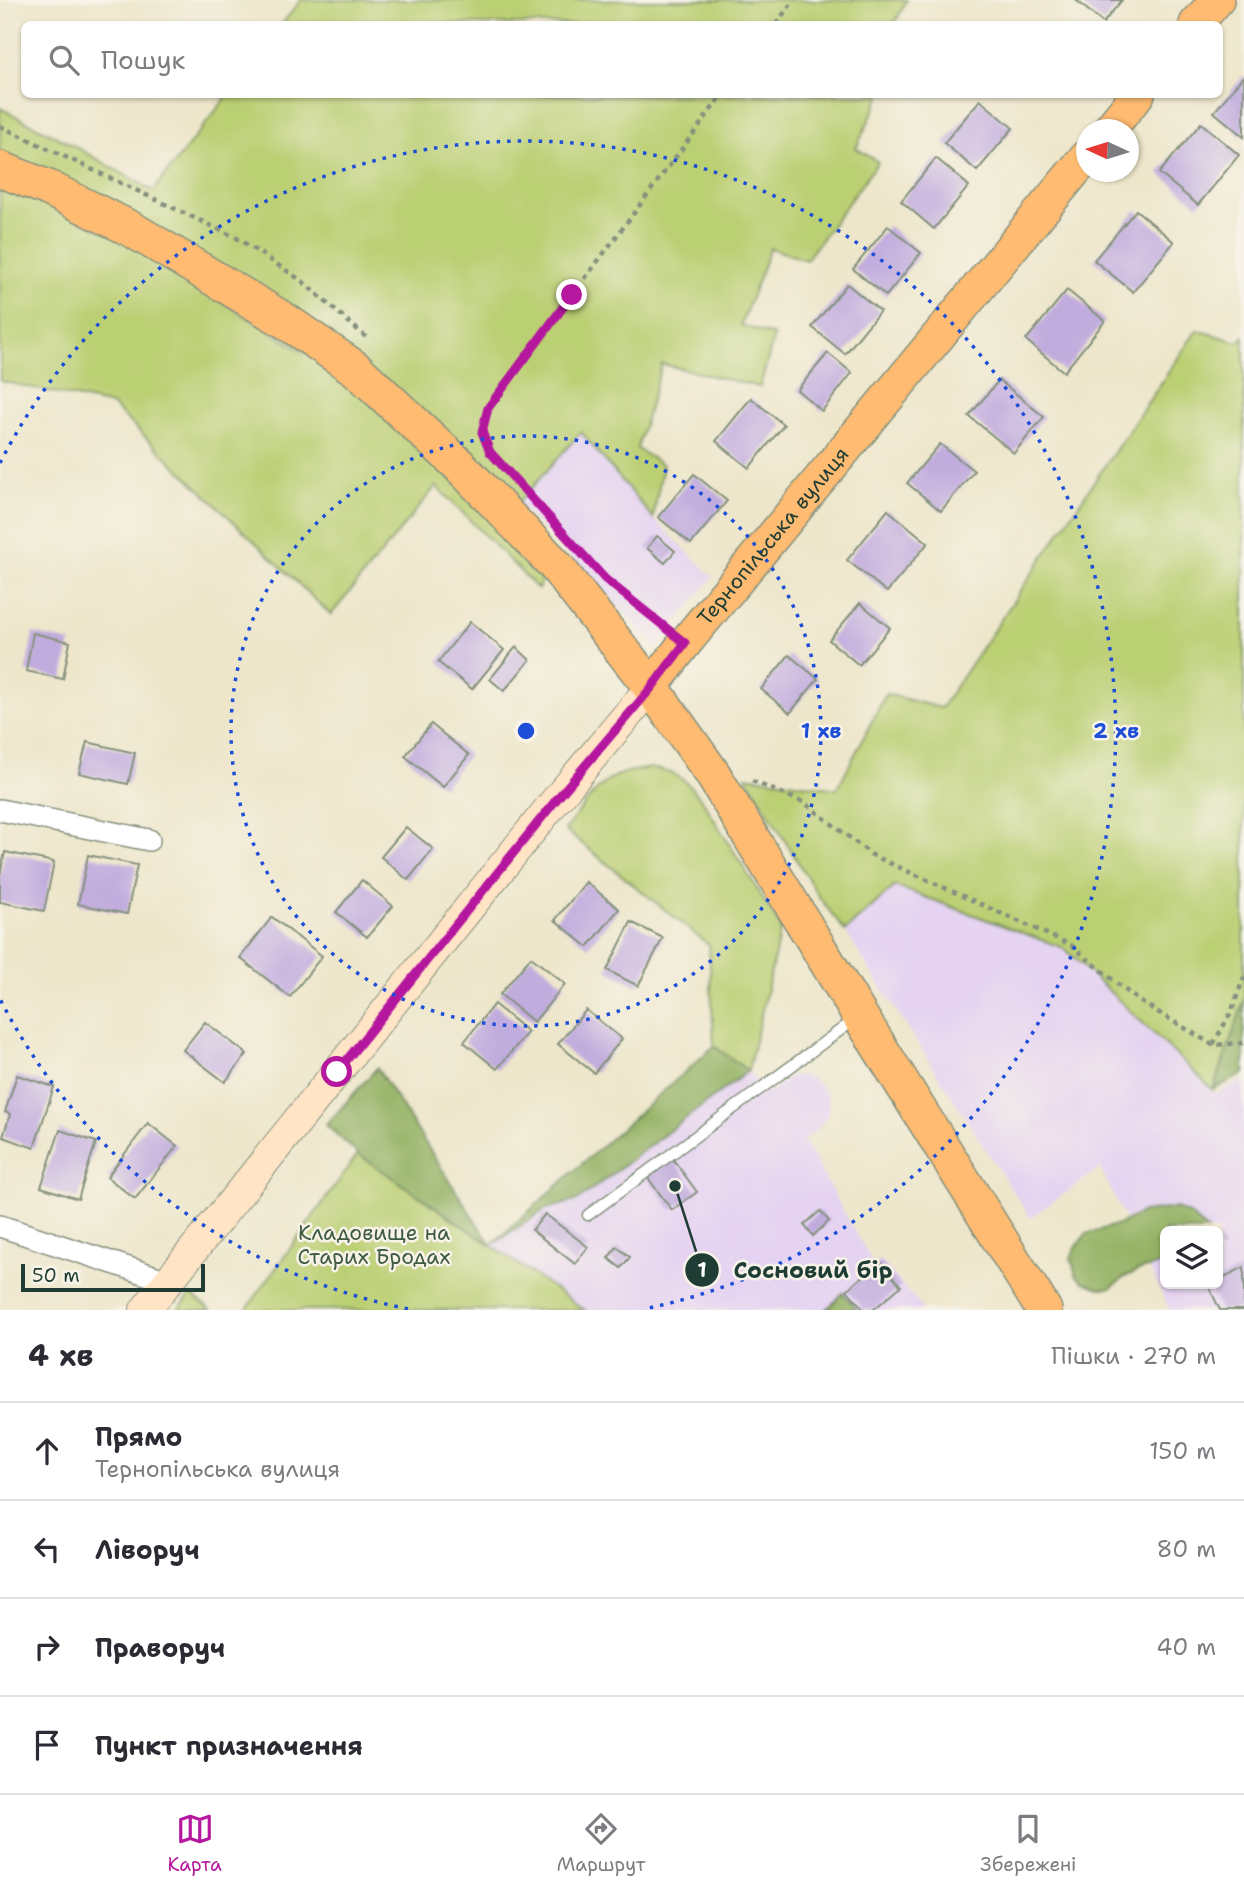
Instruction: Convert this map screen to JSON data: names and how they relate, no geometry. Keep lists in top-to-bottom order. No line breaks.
{"streets":{"main road":["Тернопільська вулиця"]},"parks":["Кладовище на Старих Бродах"],"places":["Сосновий бір"],"scale_bar":"50 m","north":"left","page":{"search":"Пошук","scale":"50 m","heading":["4 хв","Пішки · 270 m"],"list":[["Прямо","Тернопільська вулиця","150 m"],["Ліворуч","80 m"],["Праворуч","40 m"],"Пункт призначення"],"nav":["Карта","Маршрут","Збережені"]},"rings":["1 хв","2 хв"]}
